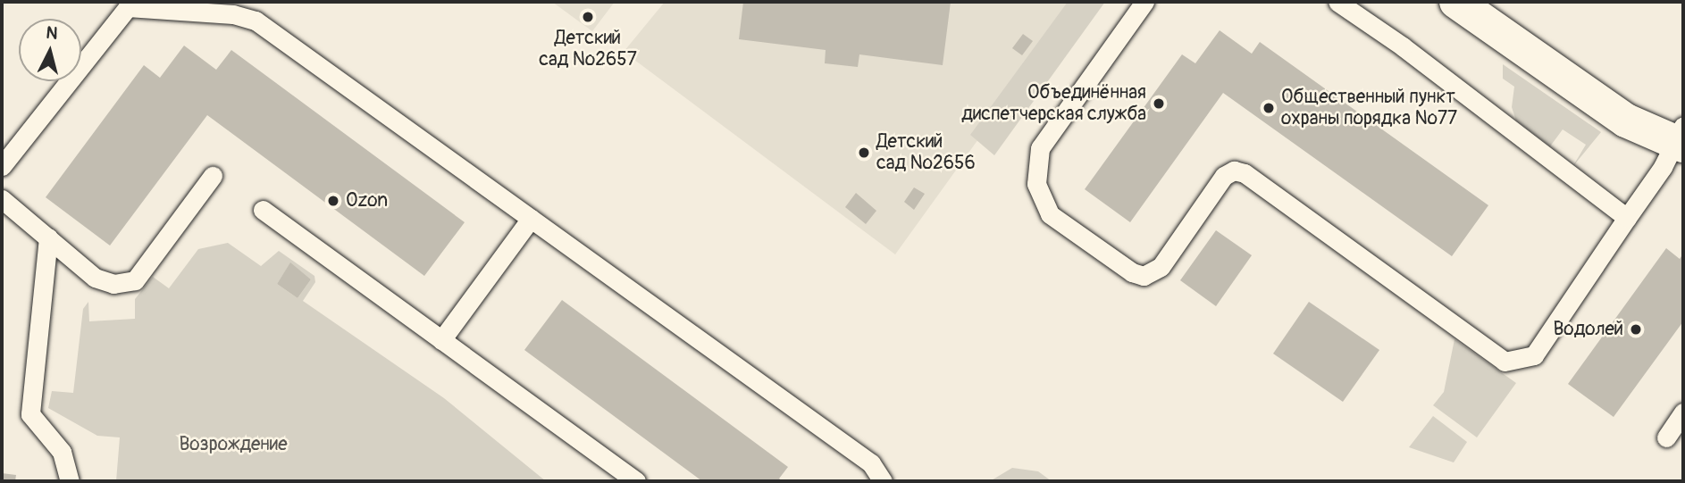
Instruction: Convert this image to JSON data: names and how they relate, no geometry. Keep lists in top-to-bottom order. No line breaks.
{"parks":["Возрождение"],"places":["Детский сад №2657","Объединённая диспетчерская служба","Общественный пункт охраны порядка №77","Детский сад №2656","Ozon","Водолей"],"north":"top"}
